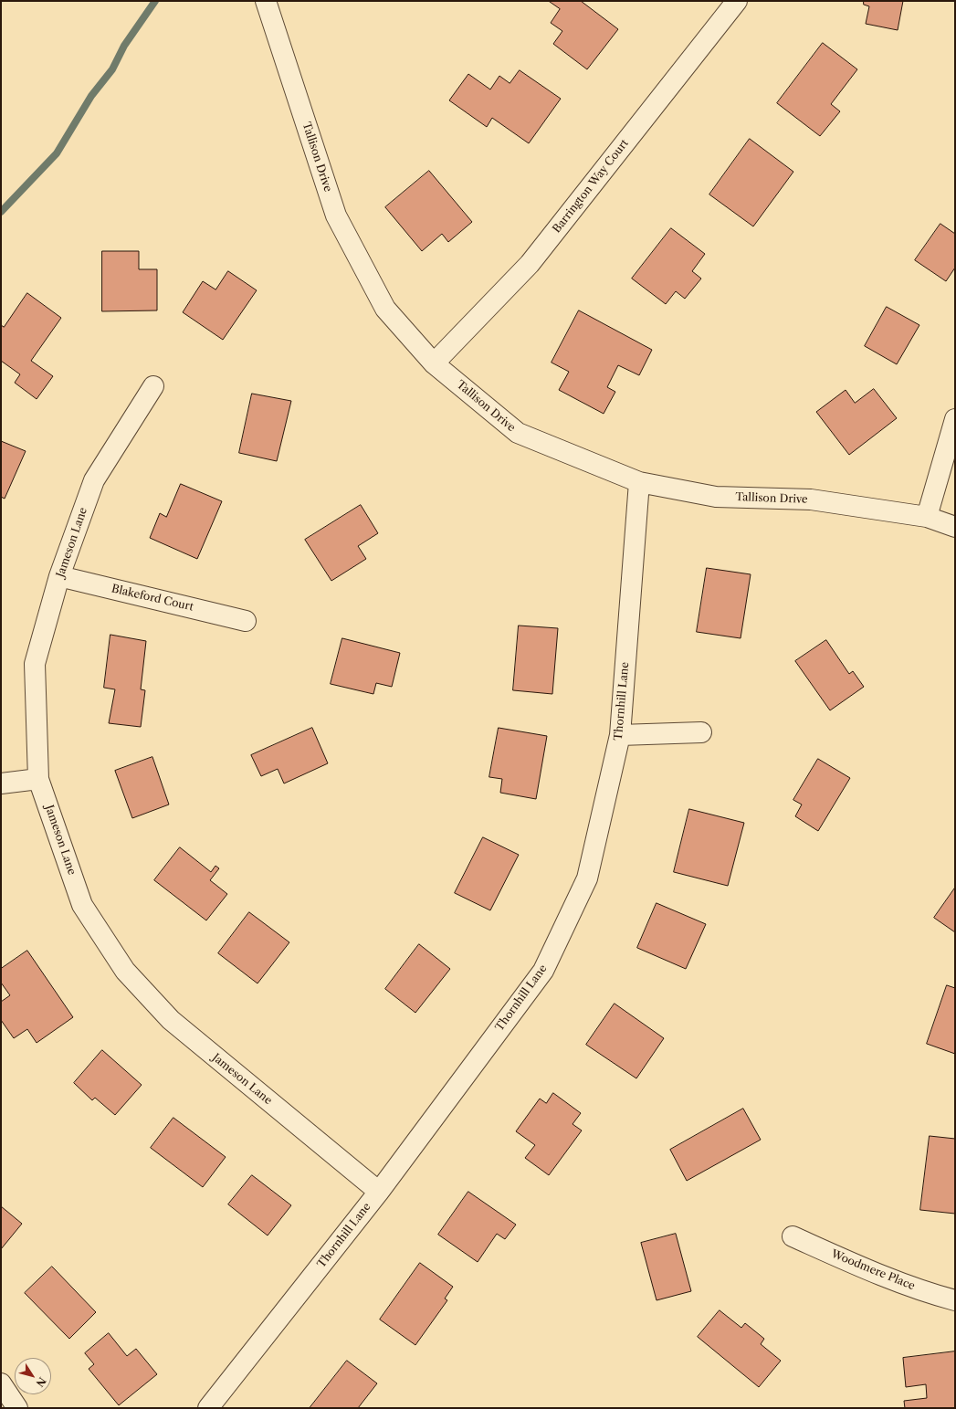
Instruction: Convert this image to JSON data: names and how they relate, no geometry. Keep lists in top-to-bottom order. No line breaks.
{"streets":{"street":["Tallison Drive","Barrington Way Court","Jameson Lane","Blakeford Court","Thornhill Lane","Woodmere Place"]},"crossings":[["Tallison Drive","Barrington Way Court"],["Tallison Drive","Thornhill Lane"],["Jameson Lane","Blakeford Court"],["Jameson Lane","Thornhill Lane"]],"north":"bottom right"}
